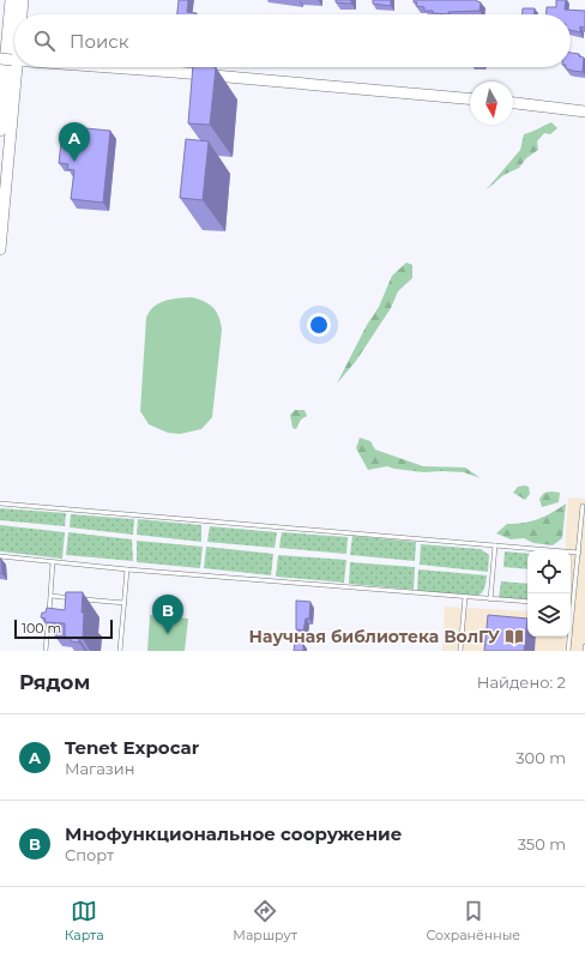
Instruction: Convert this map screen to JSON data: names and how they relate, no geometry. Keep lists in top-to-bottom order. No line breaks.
{"places":{"library":["Научная библиотека ВолГУ"]},"scale_bar":"100 m","north":"bottom","page":{"search":"Поиск","pins":["A","B"],"scale":"100 m","heading":["Рядом","Найдено: 2"],"list":[{"mark":"A","name":"Tenet Expocar","note":"Магазин","value":"300 m"},{"mark":"B","name":"Мнофункциональное сооружение","note":"Спорт","value":"350 m"}],"nav":["Карта","Маршрут","Сохранённые"]}}
